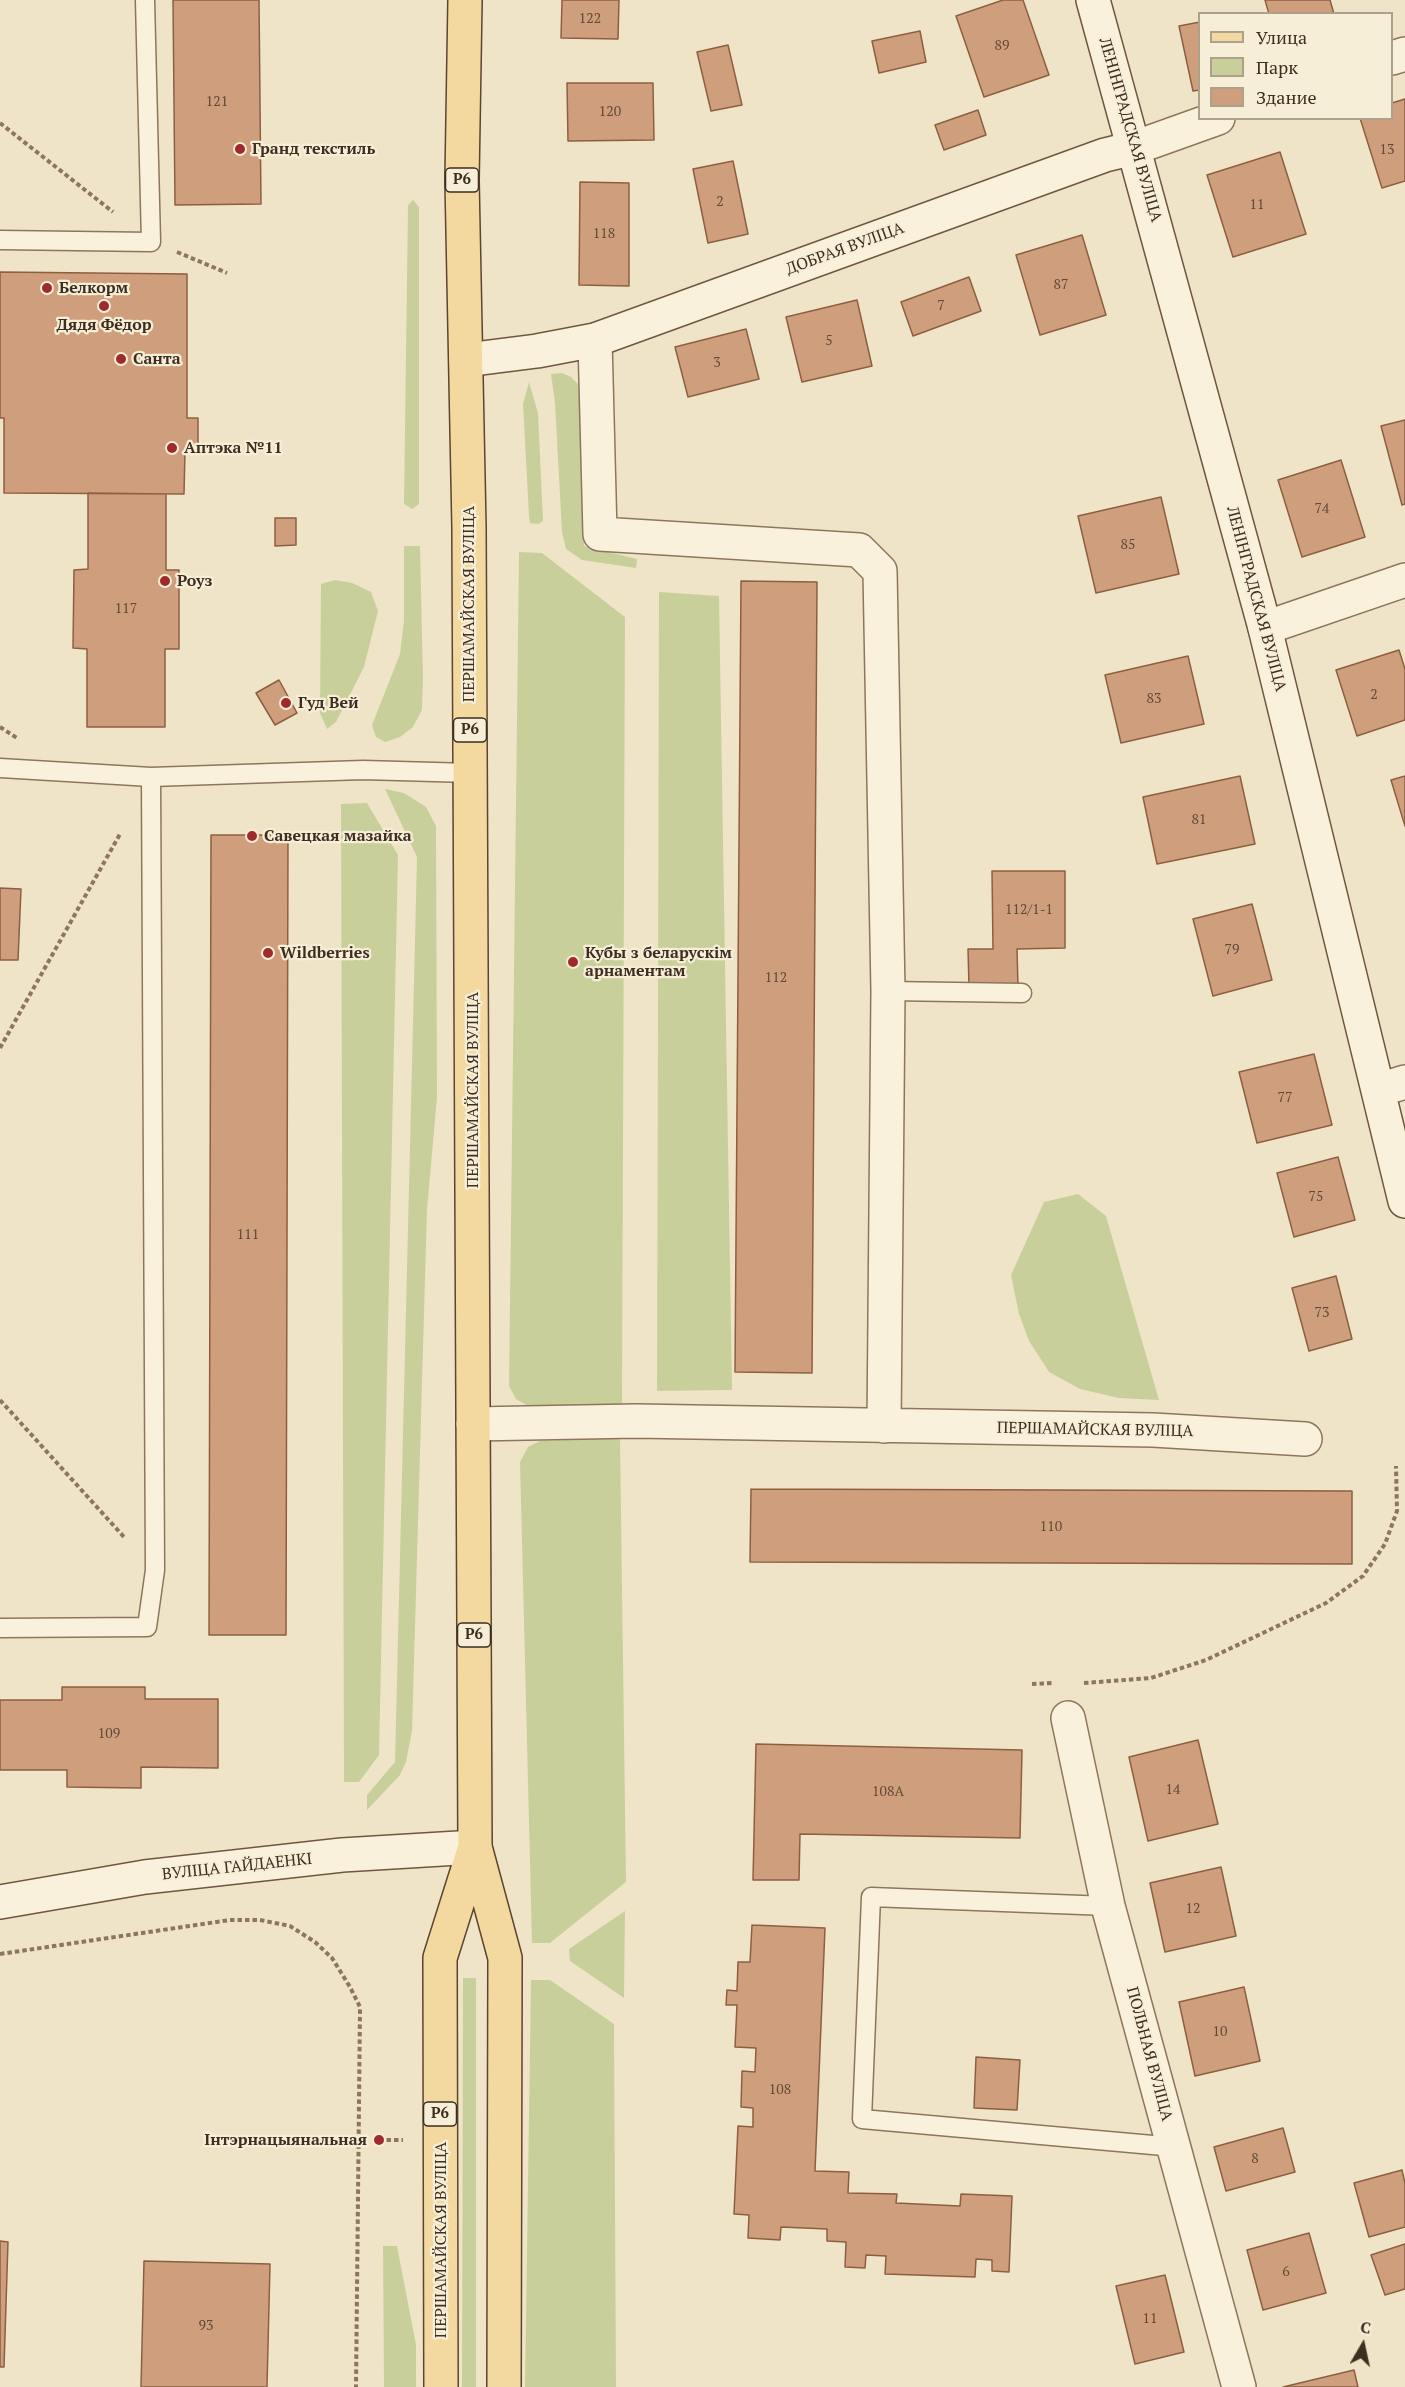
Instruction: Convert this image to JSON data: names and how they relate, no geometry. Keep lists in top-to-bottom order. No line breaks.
{"streets":{"main road":["Р6","ПЕРШАМАЙСКАЯ ВУЛІЦА"],"street":["ЛЕНІНГРАДСКАЯ ВУЛІЦА","ДОБРАЯ ВУЛІЦА","ВУЛІЦА ГАЙДАЕНКІ","ПОЛЬНАЯ ВУЛІЦА"]},"crossings":[["ЛЕНІНГРАДСКАЯ ВУЛІЦА","ДОБРАЯ ВУЛІЦА"],["ДОБРАЯ ВУЛІЦА","ПЕРШАМАЙСКАЯ ВУЛІЦА"],["ПЕРШАМАЙСКАЯ ВУЛІЦА","ВУЛІЦА ГАЙДАЕНКІ"]],"places":["Гранд текстиль","Белкорм","Дядя Фёдор","Санта","Аптэка №11","Роуз","Гуд Вей","Савецкая мазайка","Wildberries","Кубы з беларускім арнаментам","Інтэрнацыянальная"],"house_numbers":["122","89","121","120","13","2","11","118","87","7","5","3","74","85","117","2","83","81","112/1-1","79","112","77","75","111","73","110","109","14","108А","12","10","108","8","6","11","93"],"legend":["Улица","Парк","Здание"],"north":"top"}
